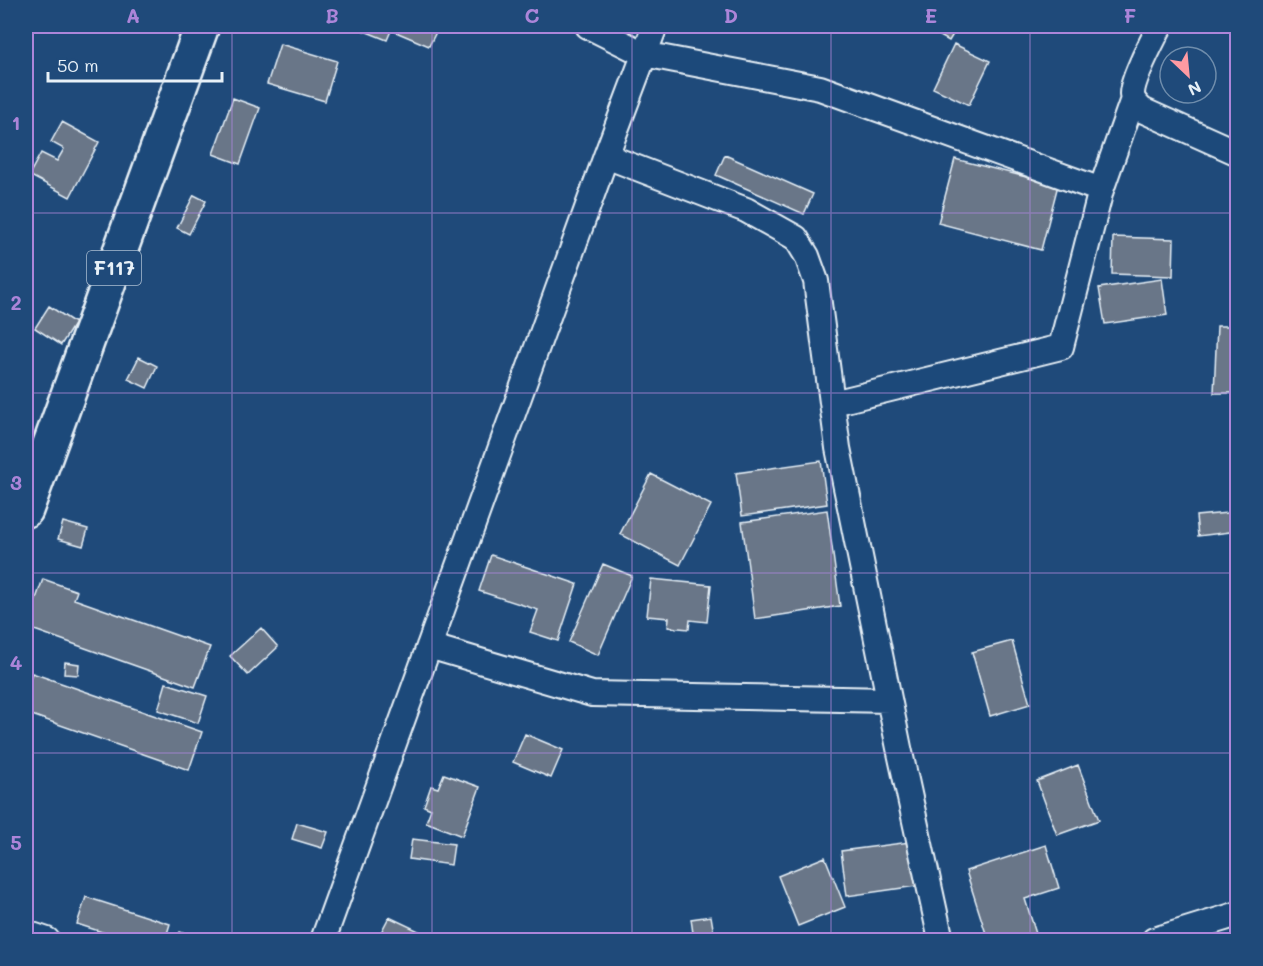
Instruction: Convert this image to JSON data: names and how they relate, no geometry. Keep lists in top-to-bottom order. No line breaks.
{"streets":{"main road":["F117"]},"scale_bar":"50 m","north":"bottom right","grid":{"columns":["A","B","C","D","E","F"],"rows":["1","2","3","4","5"]}}
